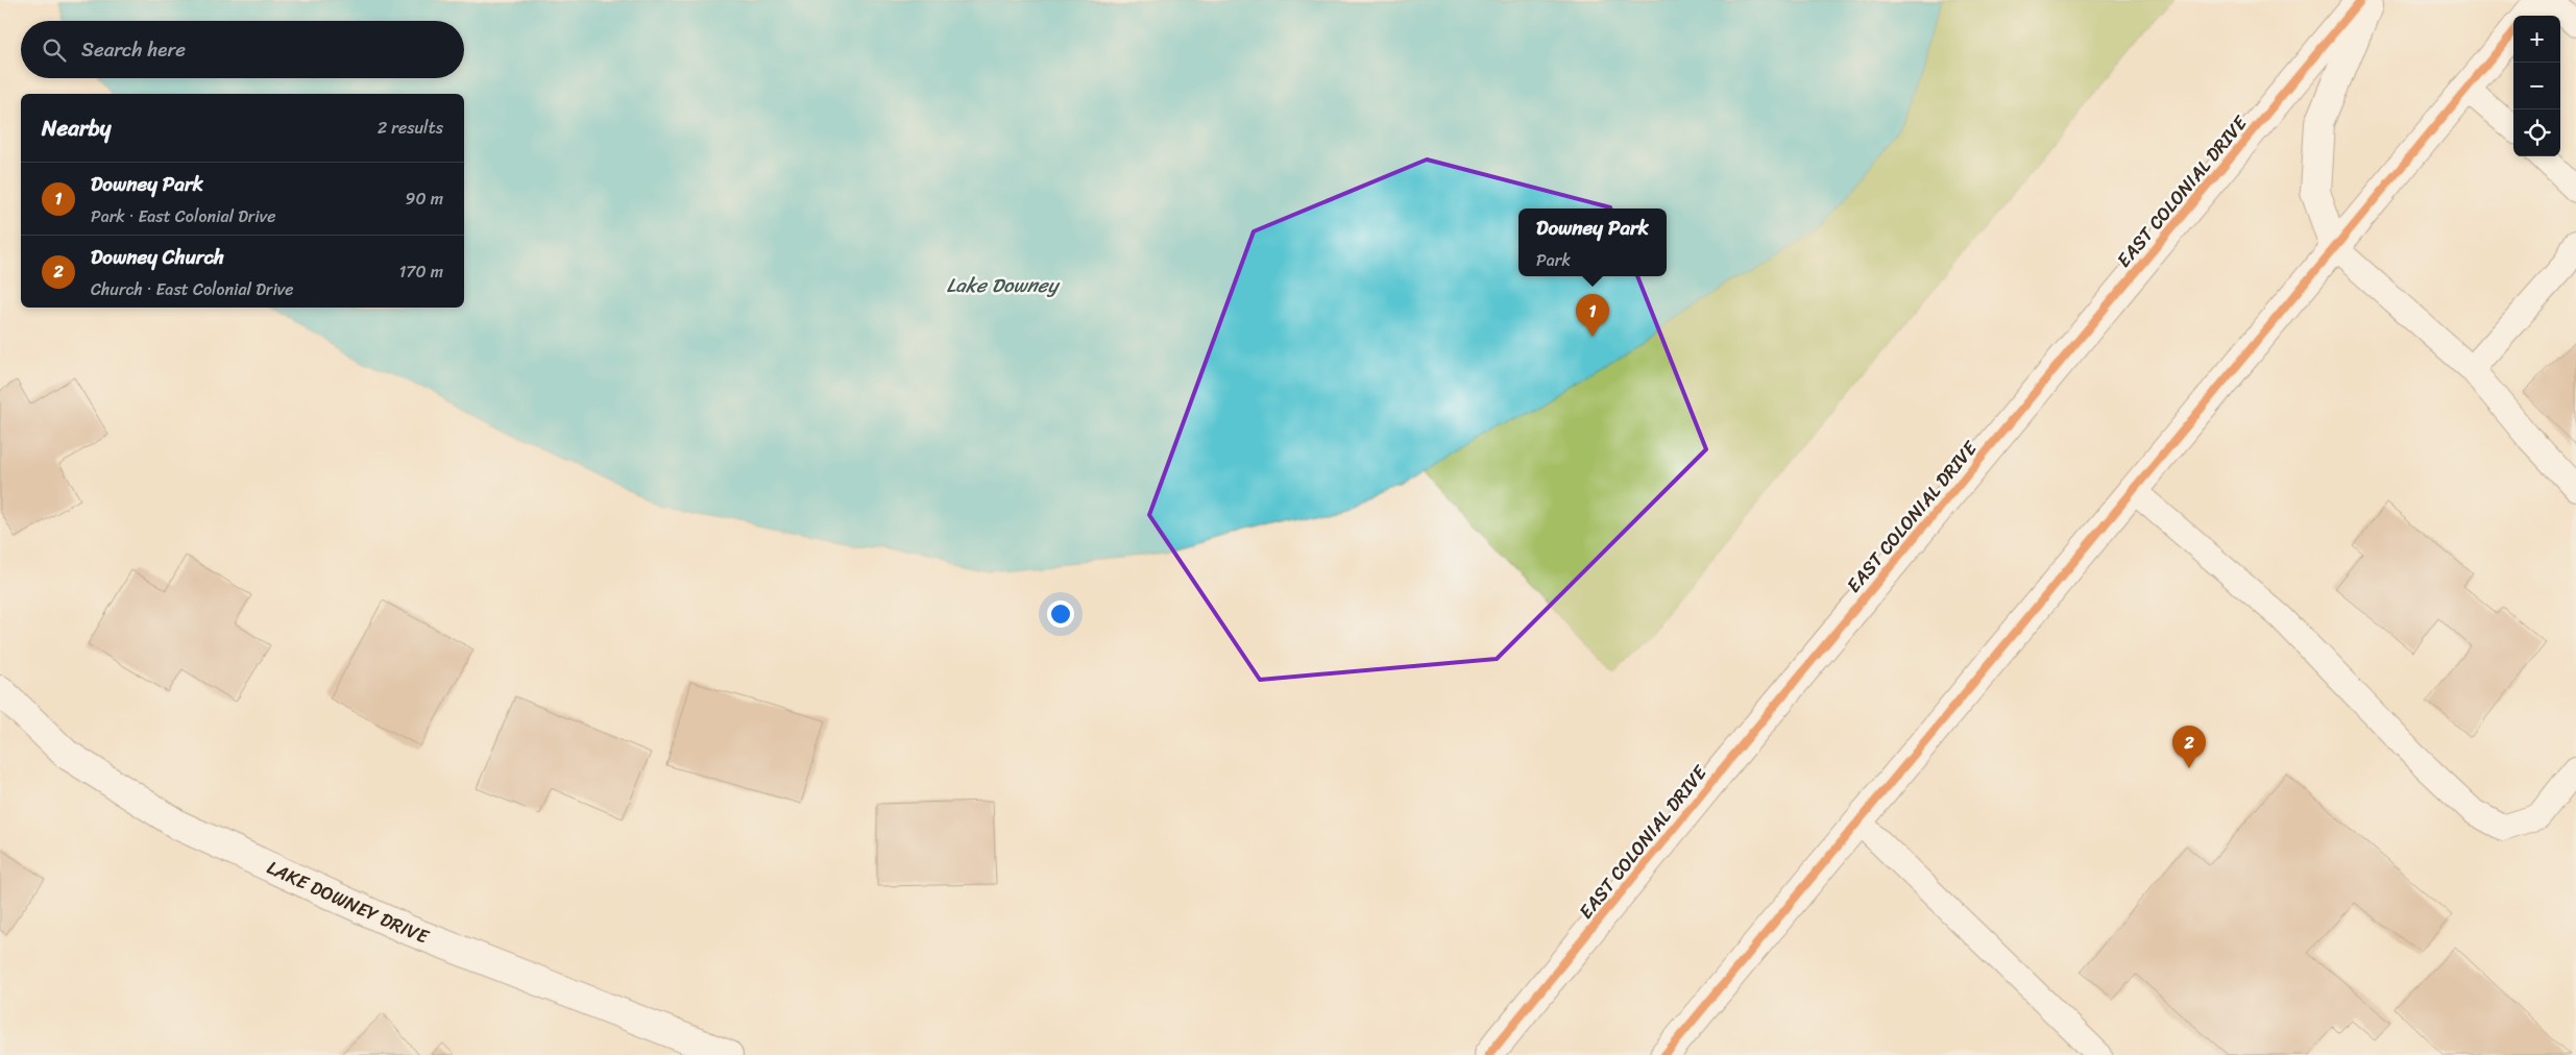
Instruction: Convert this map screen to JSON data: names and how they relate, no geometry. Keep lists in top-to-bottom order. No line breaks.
{"streets":{"main road":["EAST COLONIAL DRIVE","LAKE DOWNEY DRIVE"]},"water":["Lake Downey"],"page":{"map_buttons":["+","−"],"search":"Search here","heading":["Nearby","2 results"],"list":[{"mark":"1","name":"Downey Park","note":"Park · East Colonial Drive","value":"90 m"},{"mark":"2","name":"Downey Church","note":"Church · East Colonial Drive","value":"170 m"}],"popup":["Downey Park","Park"],"pins":["1","2"]}}
